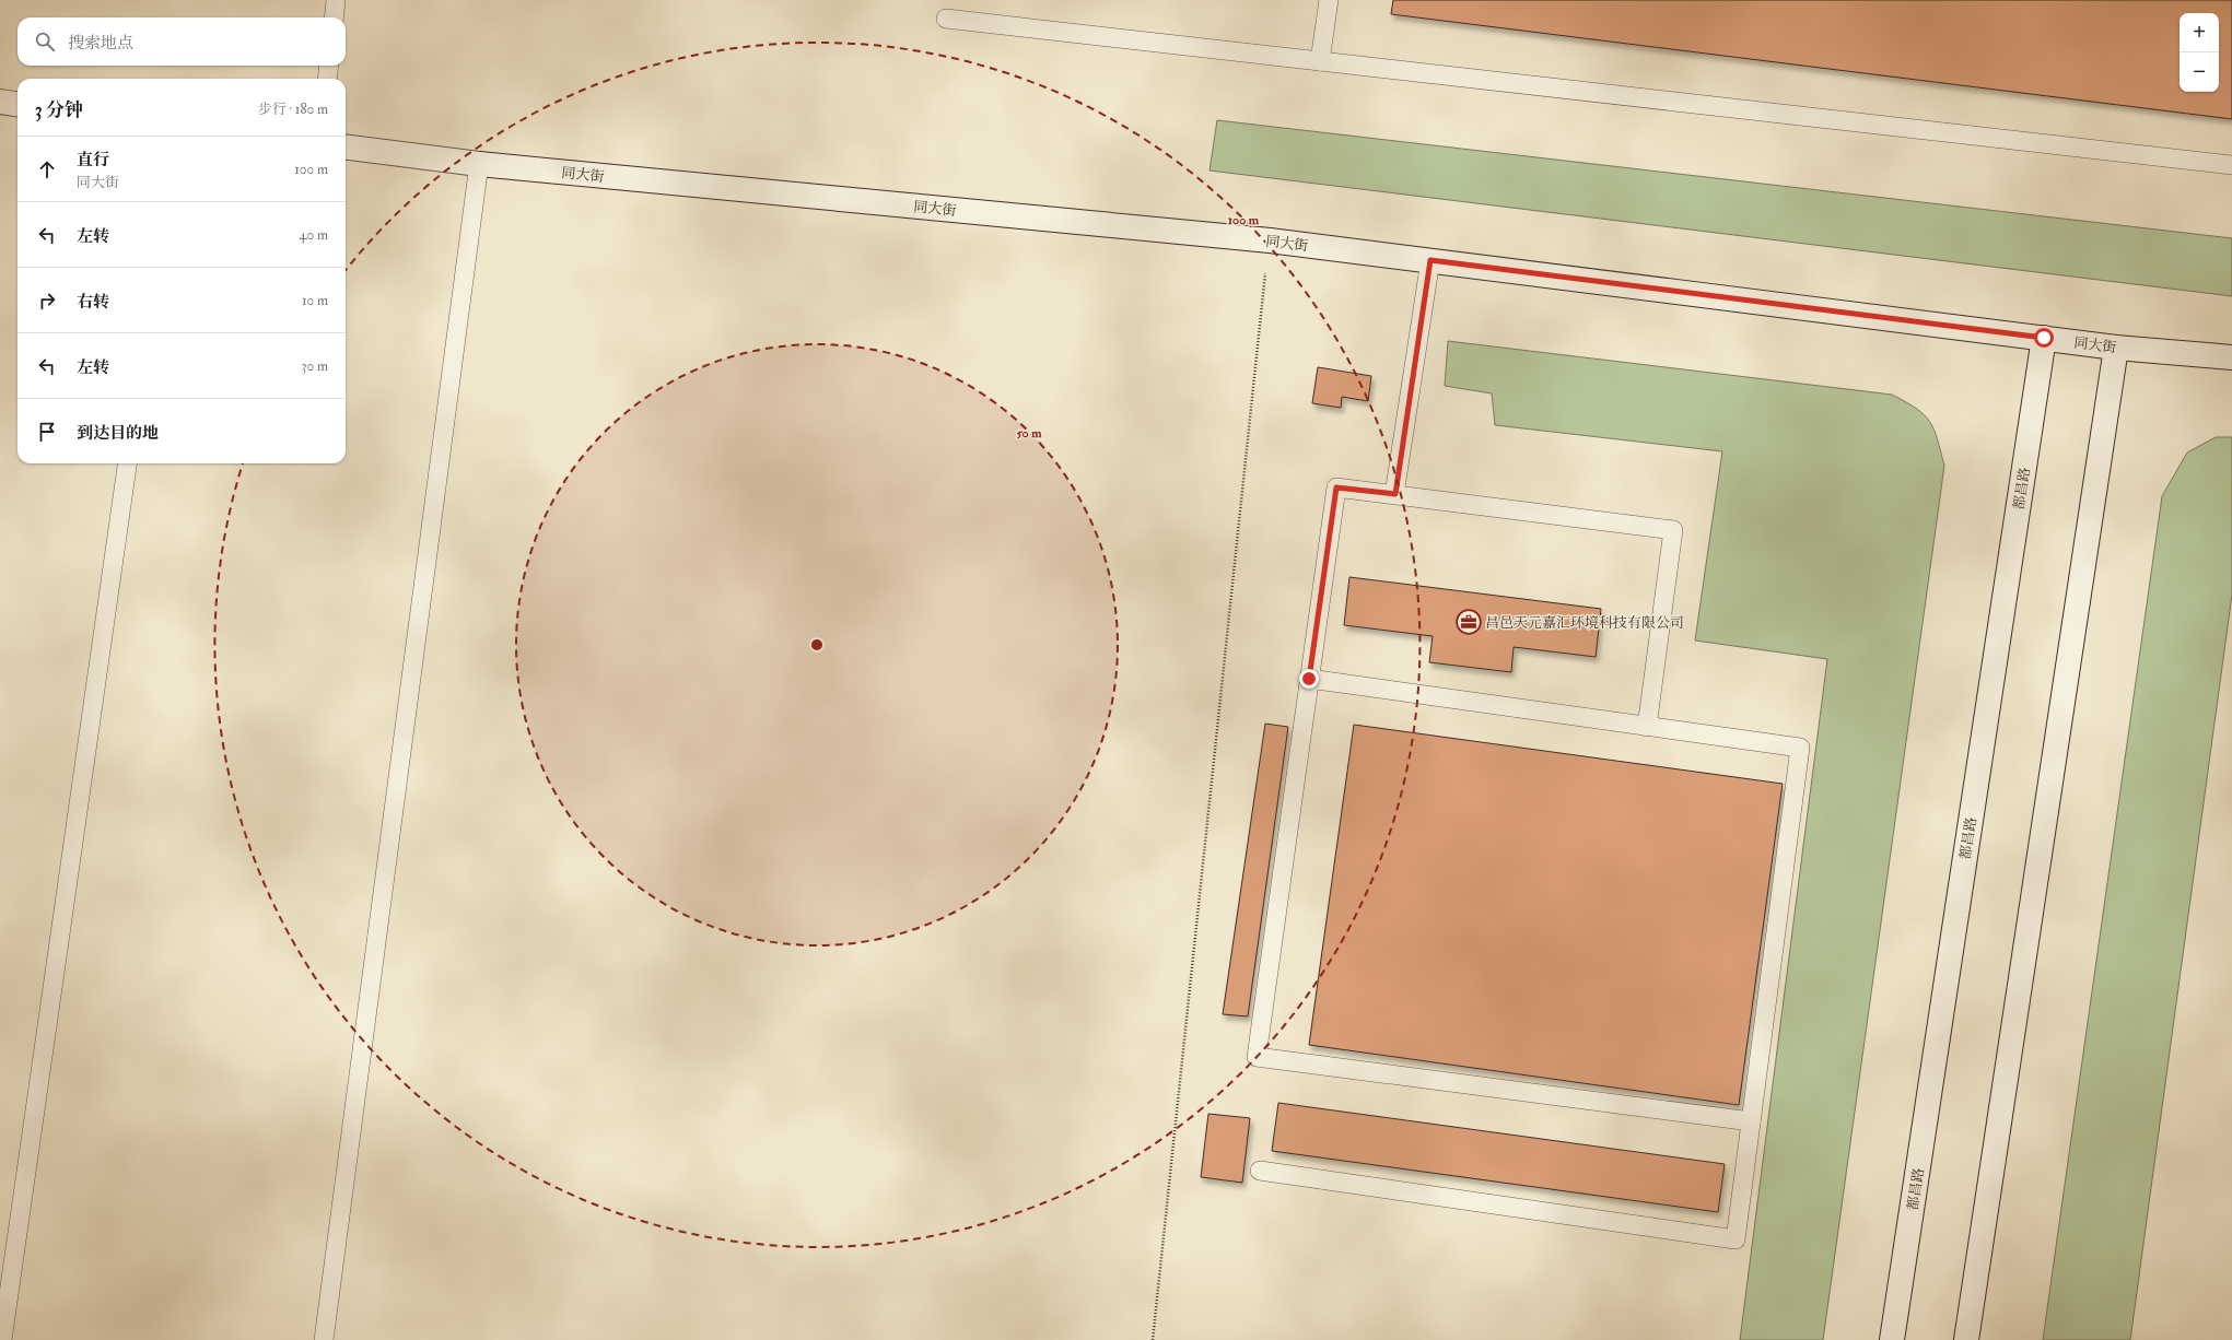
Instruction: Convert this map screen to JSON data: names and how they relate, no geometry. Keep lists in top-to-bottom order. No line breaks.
{"streets":{"street":["同大街","都昌路"]},"crossings":[["同大街","都昌路"]],"places":{"office":["昌邑天元嘉汇环境科技有限公司"]},"page":{"map_buttons":["+","−"],"search":"搜索地点","heading":["3 分钟","步行 · 180 m"],"list":[["直行","同大街","100 m"],["左转","40 m"],["右转","10 m"],["左转","30 m"],"到达目的地"]},"rings":["100 m","50 m"]}
